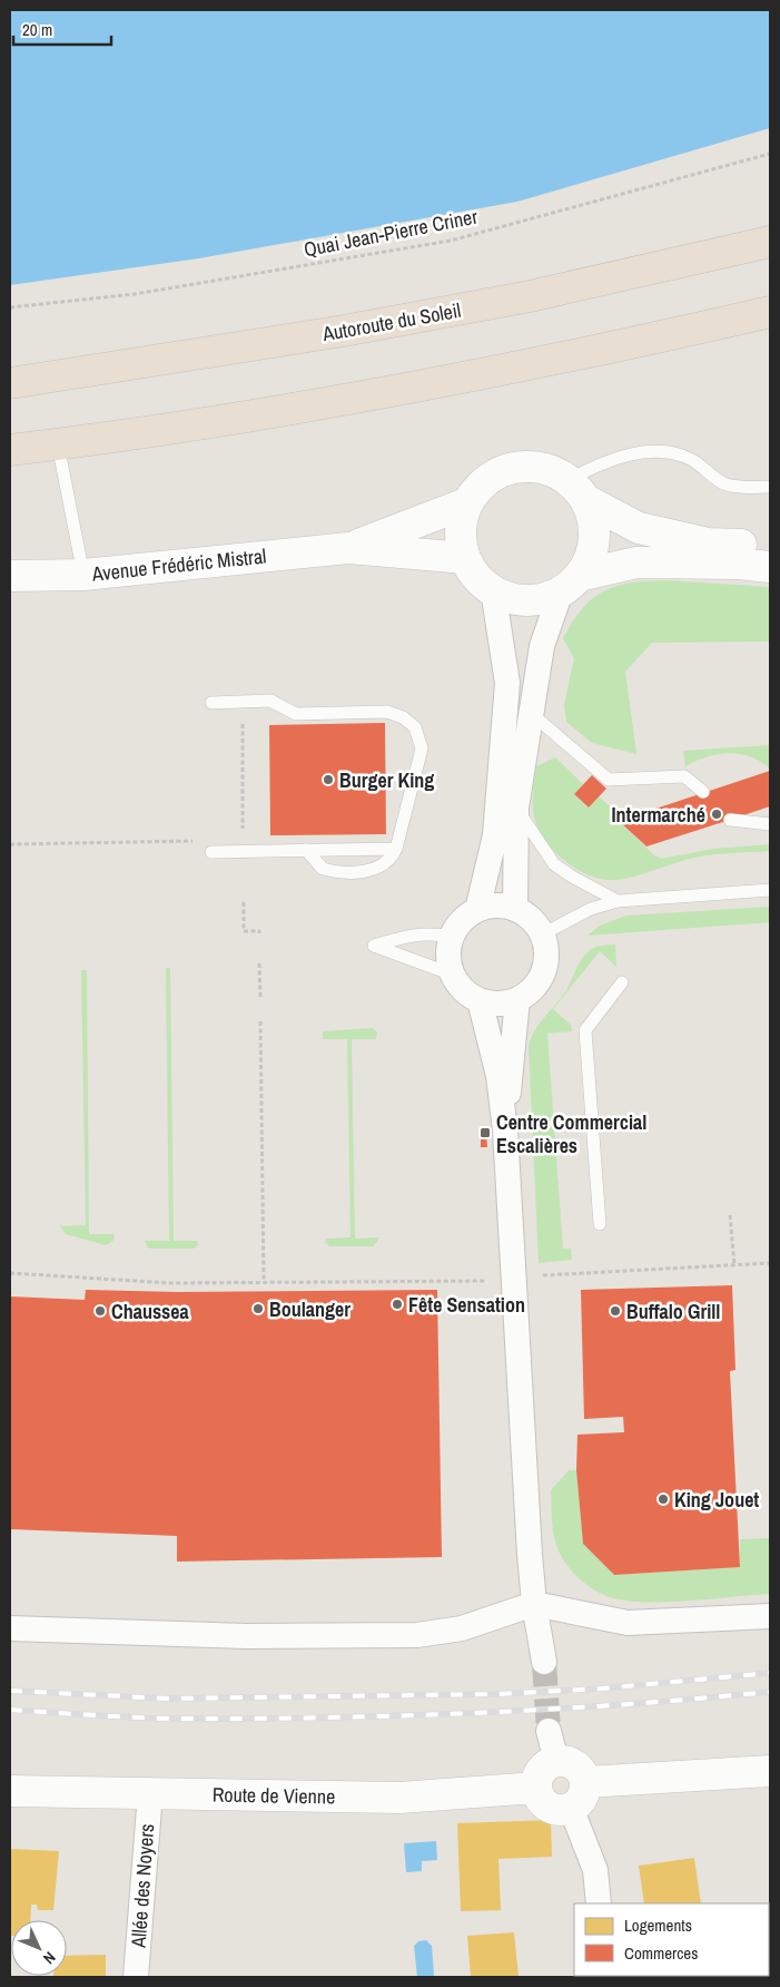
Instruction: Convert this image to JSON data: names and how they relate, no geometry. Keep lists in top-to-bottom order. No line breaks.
{"streets":{"highway":["Autoroute du Soleil"],"main road":["Avenue Frédéric Mistral","Route de Vienne"],"street":["Allée des Noyers"],"path":["Quai Jean-Pierre Criner"]},"crossings":[["Route de Vienne","Allée des Noyers"]],"places":{"other":["Burger King","Intermarché","Fête Sensation","Boulanger","Chaussea","Buffalo Grill","King Jouet"],"transit":["Centre Commercial Escalières"]},"legend":["Logements","Commerces"],"scale_bar":"20 m","north":"bottom right"}
